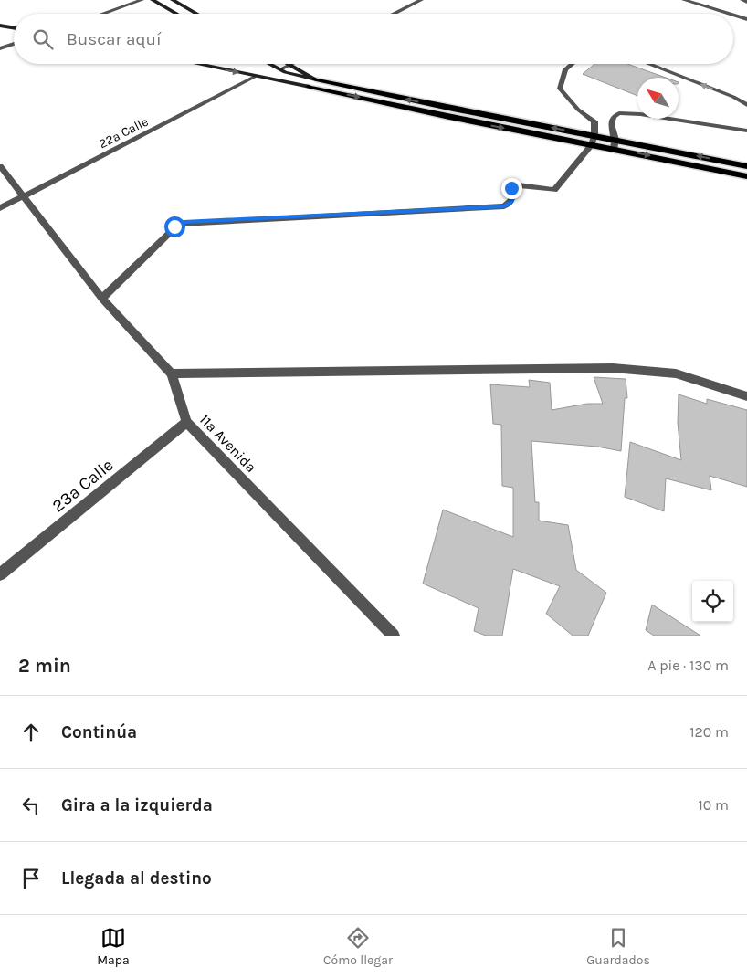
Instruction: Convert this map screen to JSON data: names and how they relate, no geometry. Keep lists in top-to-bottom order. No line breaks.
{"streets":{"street":["22a Calle","11a Avenida","23a Calle"]},"crossings":[["22a Calle","11a Avenida"],["11a Avenida","23a Calle"]],"north":"top left","page":{"search":"Buscar aquí","heading":["2 min","A pie · 130 m"],"list":[["Continúa","120 m"],["Gira a la izquierda","10 m"],"Llegada al destino"],"nav":["Mapa","Cómo llegar","Guardados"]}}
